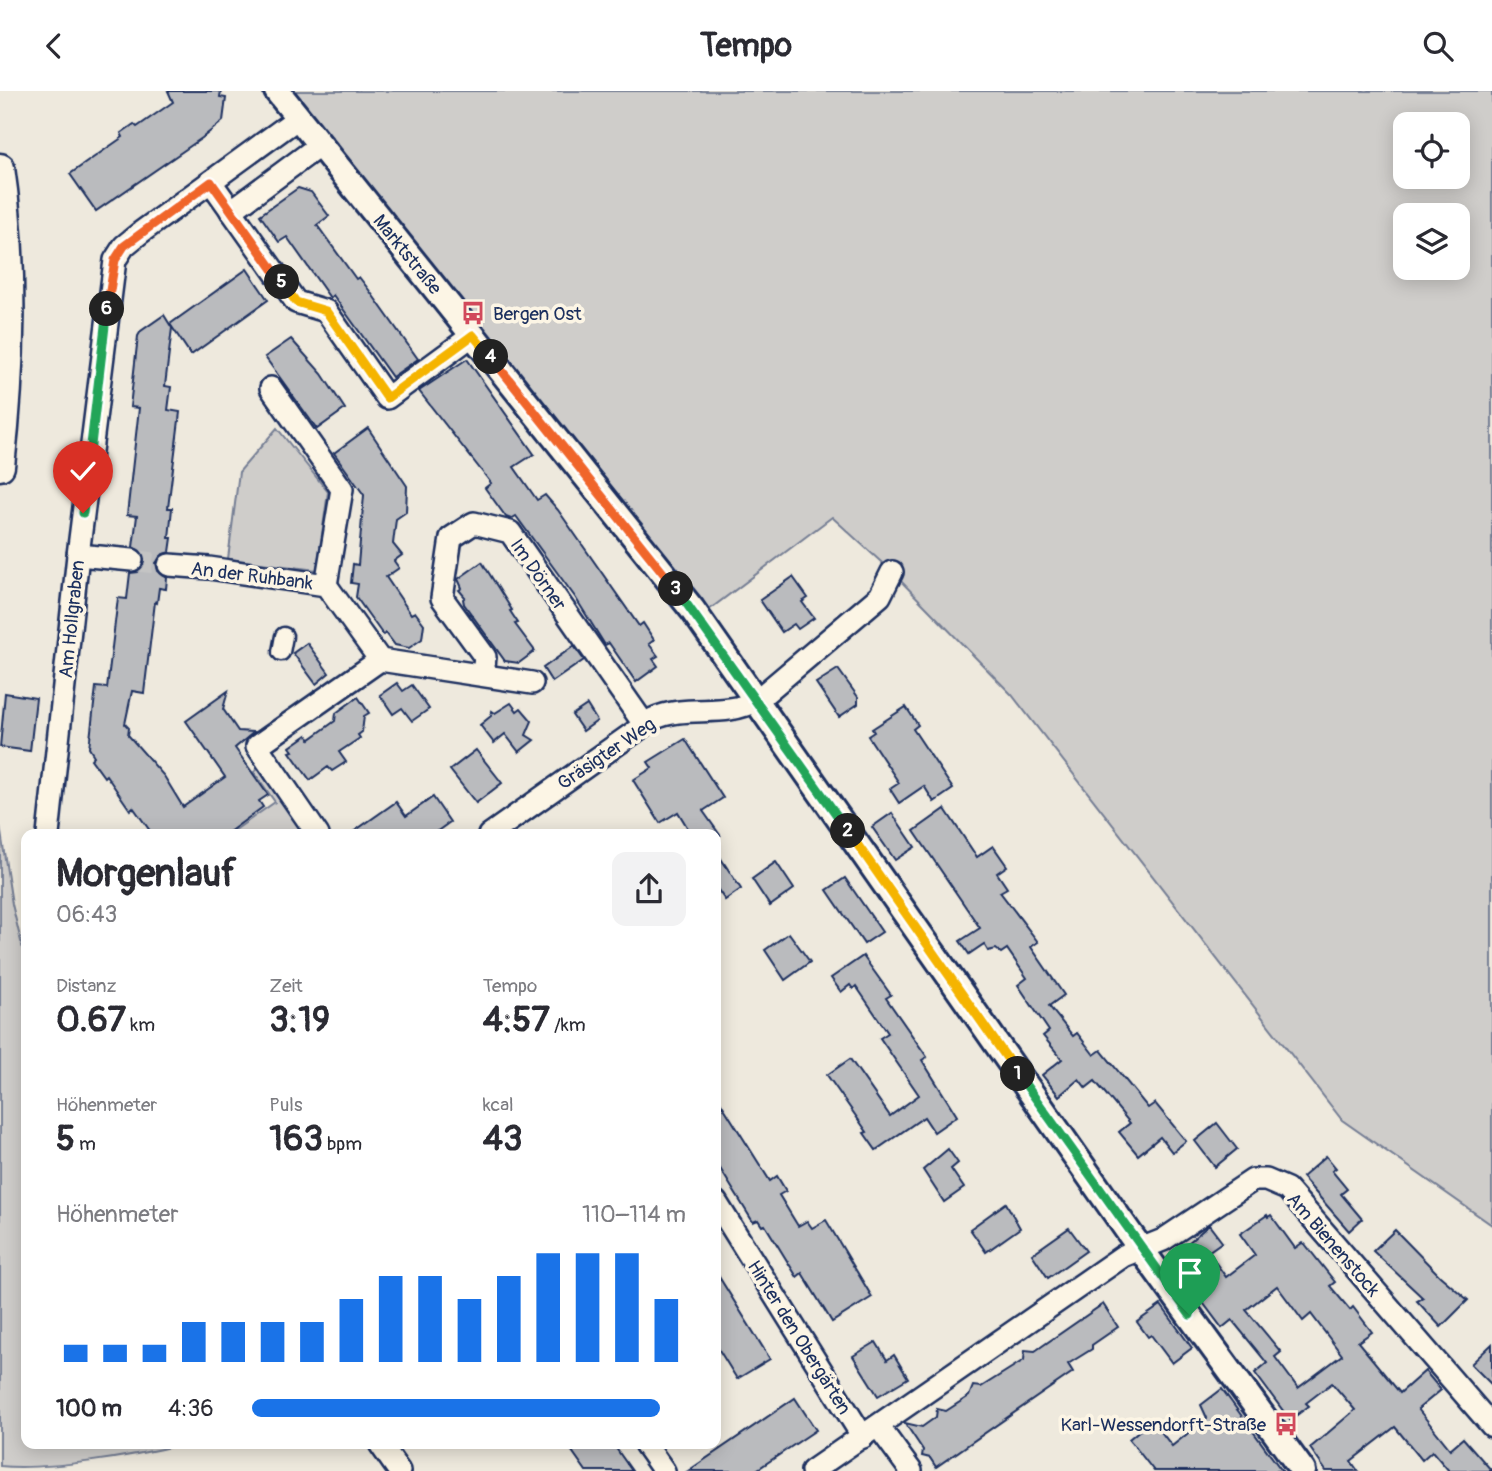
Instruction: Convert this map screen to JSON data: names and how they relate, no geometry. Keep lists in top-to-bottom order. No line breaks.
{"streets":{"street":["Marktstraße","Im Dörner","An der Ruhbank","Am Hollgraben","Gräsigter Weg","Am Bienenstock","Hinter den Obergärten"]},"crossings":[["Marktstraße","Am Hollgraben"],["Marktstraße","Gräsigter Weg"],["Marktstraße","Am Bienenstock"],["Im Dörner","Gräsigter Weg"]],"places":{"bus stop":["Bergen Ost","Karl-Wessendorft-Straße"]},"page":{"header":"Tempo","pins":["5","6","4","3","2","1"],"heading":["Morgenlauf","06:43"],"stats":[["Distanz","0.67 km"],["Zeit","3:19"],["Tempo","4:57 /km"],["Höhenmeter","5 m"],["Puls","163 bpm"],["kcal","43"]],"chart":["Höhenmeter","110–114 m"],"list":[{"name":"100 m","note":"4:36"}]}}
